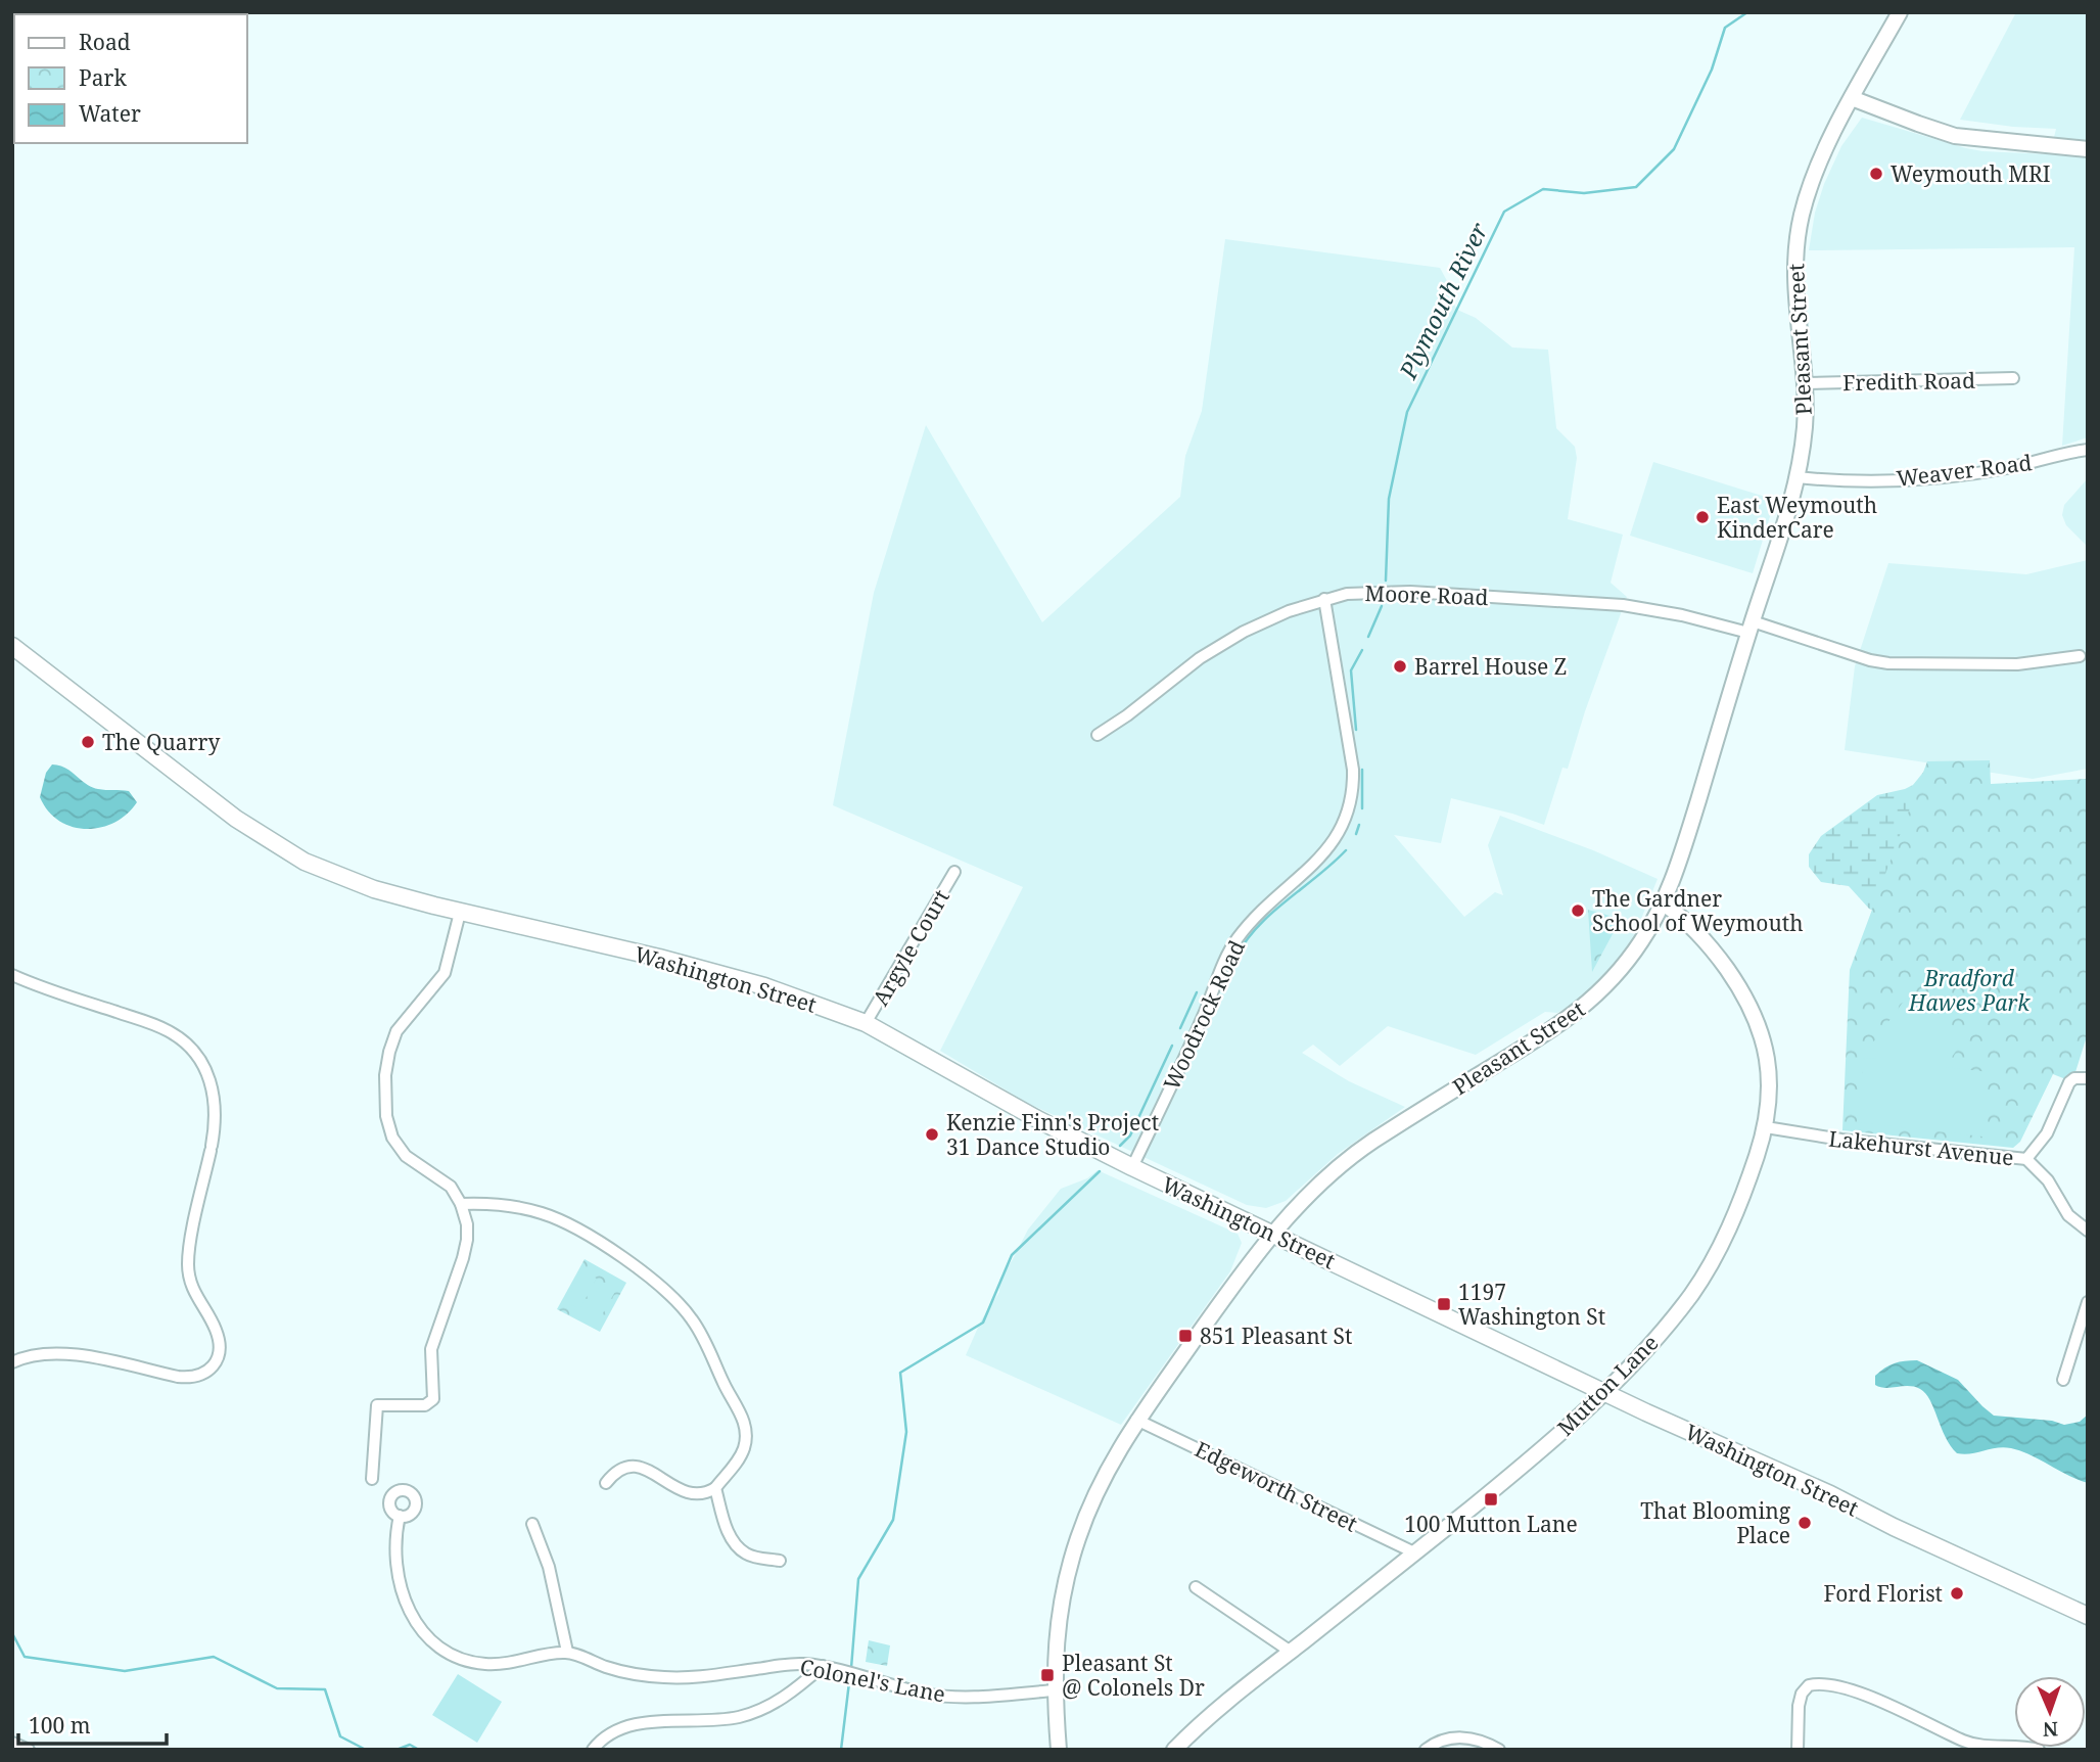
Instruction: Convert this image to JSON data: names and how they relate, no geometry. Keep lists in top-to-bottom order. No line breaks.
{"streets":{"main road":["Pleasant Street","Washington Street","Mutton Lane"],"street":["Fredith Road","Weaver Road","Moore Road","Argyle Court","Woodrock Road","Lakehurst Avenue","Edgeworth Street","Colonel's Lane"]},"crossings":[["Pleasant Street","Fredith Road"],["Pleasant Street","Weaver Road"],["Pleasant Street","Moore Road"],["Pleasant Street","Washington Street"],["Pleasant Street","Mutton Lane"],["Pleasant Street","Edgeworth Street"],["Pleasant Street","Colonel's Lane"],["Moore Road","Woodrock Road"],["Argyle Court","Washington Street"],["Washington Street","Woodrock Road"],["Washington Street","Mutton Lane"],["Lakehurst Avenue","Mutton Lane"],["Mutton Lane","Edgeworth Street"]],"water":["Plymouth River"],"parks":["Bradford Hawes Park"],"places":{"other":["Weymouth MRI","East Weymouth KinderCare","Barrel House Z","The Quarry","The Gardner School of Weymouth","Kenzie Finn's Project 31 Dance Studio","That Blooming Place","Ford Florist"],"transit":["1197 Washington St","851 Pleasant St","100 Mutton Lane","Pleasant St @ Colonels Dr"]},"legend":["Road","Park","Water"],"scale_bar":"100 m","north":"bottom"}
